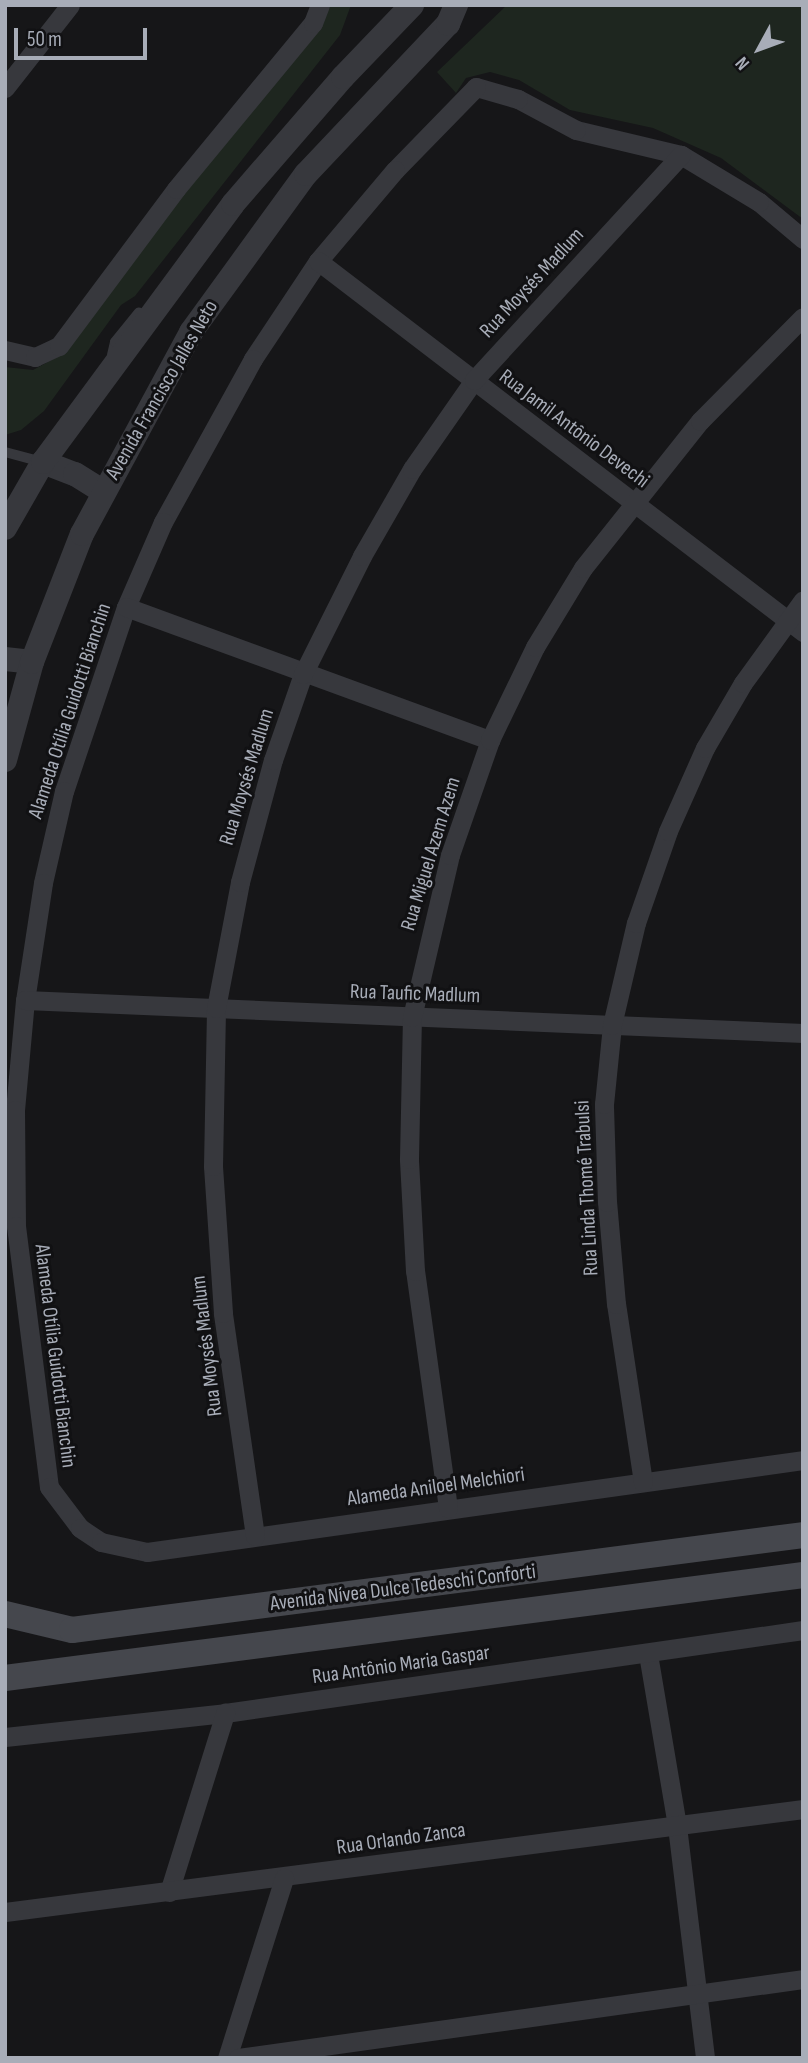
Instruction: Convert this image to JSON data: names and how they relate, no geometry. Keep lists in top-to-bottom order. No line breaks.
{"streets":{"main road":["Avenida Nívea Dulce Tedeschi Conforti"],"street":["Rua Moysés Madlum","Avenida Francisco Jalles Neto","Rua Jamil Antônio Devechi","Alameda Otília Guidotti Bianchin","Rua Miguel Azem Azem","Rua Taufic Madlum","Rua Linda Thomé Trabulsi","Alameda Aniloel Melchiori","Rua Antônio Maria Gaspar","Rua Orlando Zanca"]},"crossings":[["Rua Moysés Madlum","Rua Jamil Antônio Devechi"],["Rua Moysés Madlum","Alameda Otília Guidotti Bianchin"],["Rua Moysés Madlum","Rua Taufic Madlum"],["Rua Moysés Madlum","Alameda Aniloel Melchiori"],["Rua Jamil Antônio Devechi","Alameda Otília Guidotti Bianchin"],["Rua Jamil Antônio Devechi","Rua Miguel Azem Azem"],["Rua Jamil Antônio Devechi","Rua Linda Thomé Trabulsi"],["Alameda Otília Guidotti Bianchin","Rua Taufic Madlum"],["Alameda Otília Guidotti Bianchin","Alameda Aniloel Melchiori"],["Rua Miguel Azem Azem","Rua Taufic Madlum"],["Rua Miguel Azem Azem","Alameda Aniloel Melchiori"],["Rua Taufic Madlum","Rua Linda Thomé Trabulsi"],["Rua Linda Thomé Trabulsi","Alameda Aniloel Melchiori"]],"scale_bar":"50 m","north":"bottom left"}
